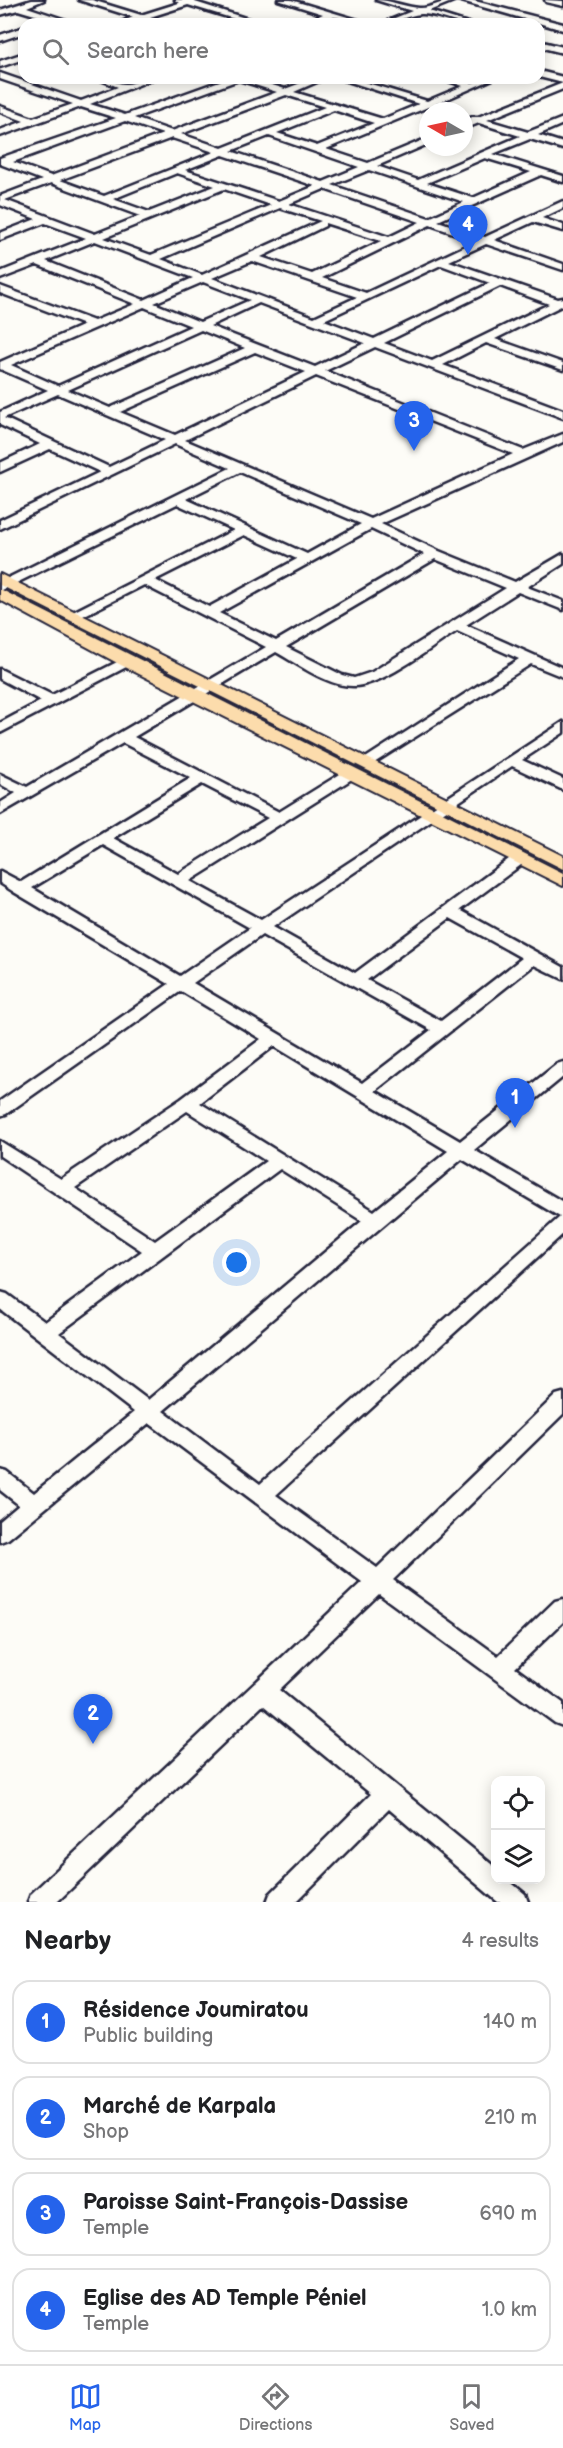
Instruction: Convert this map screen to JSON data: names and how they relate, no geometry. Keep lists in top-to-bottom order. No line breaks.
{"north":"left","page":{"search":"Search here","pins":["4","3","1","2"],"heading":["Nearby","4 results"],"list":[{"mark":"1","name":"Résidence Joumiratou","note":"Public building","value":"140 m"},{"mark":"2","name":"Marché de Karpala","note":"Shop","value":"210 m"},{"mark":"3","name":"Paroisse Saint-François-Dassise","note":"Temple","value":"690 m"},{"mark":"4","name":"Eglise des AD Temple Péniel","note":"Temple","value":"1.0 km"}],"nav":["Map","Directions","Saved"]}}
